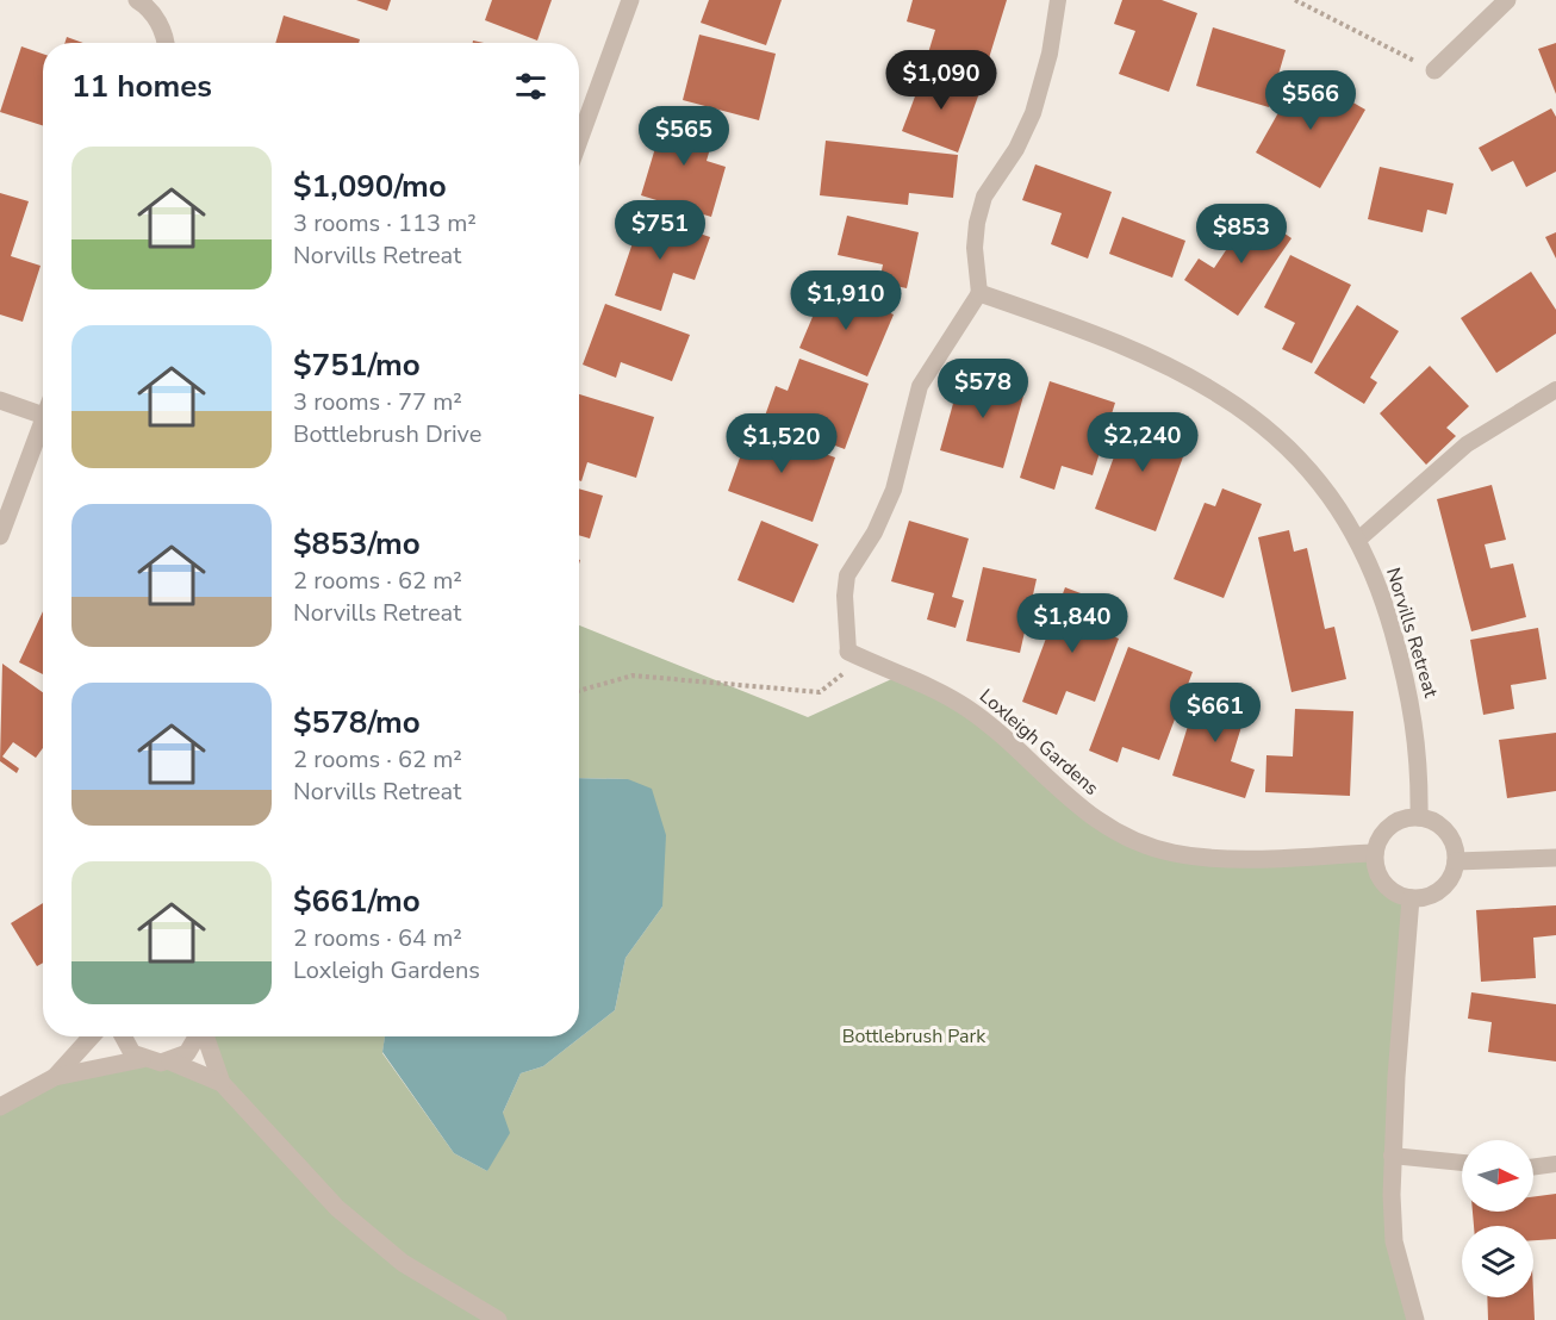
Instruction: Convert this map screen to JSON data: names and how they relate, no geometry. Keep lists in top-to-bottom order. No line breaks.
{"streets":{"street":["Norvills Retreat","Loxleigh Gardens"]},"crossings":[["Norvills Retreat","Loxleigh Gardens"]],"parks":["Bottlebrush Park"],"north":"right","page":{"heading":"11 homes","price":["$1,090","$566","$565","$751","$853","$1,910","$578","$2,240","$1,520","$1,840","$661"],"list":[{"name":"$1,090/mo","note":"3 rooms · 113 m² · Norvills Retreat"},{"name":"$751/mo","note":"3 rooms · 77 m² · Bottlebrush Drive"},{"name":"$853/mo","note":"2 rooms · 62 m² · Norvills Retreat"},{"name":"$578/mo","note":"2 rooms · 62 m² · Norvills Retreat"},{"name":"$661/mo","note":"2 rooms · 64 m² · Loxleigh Gardens"}]}}
